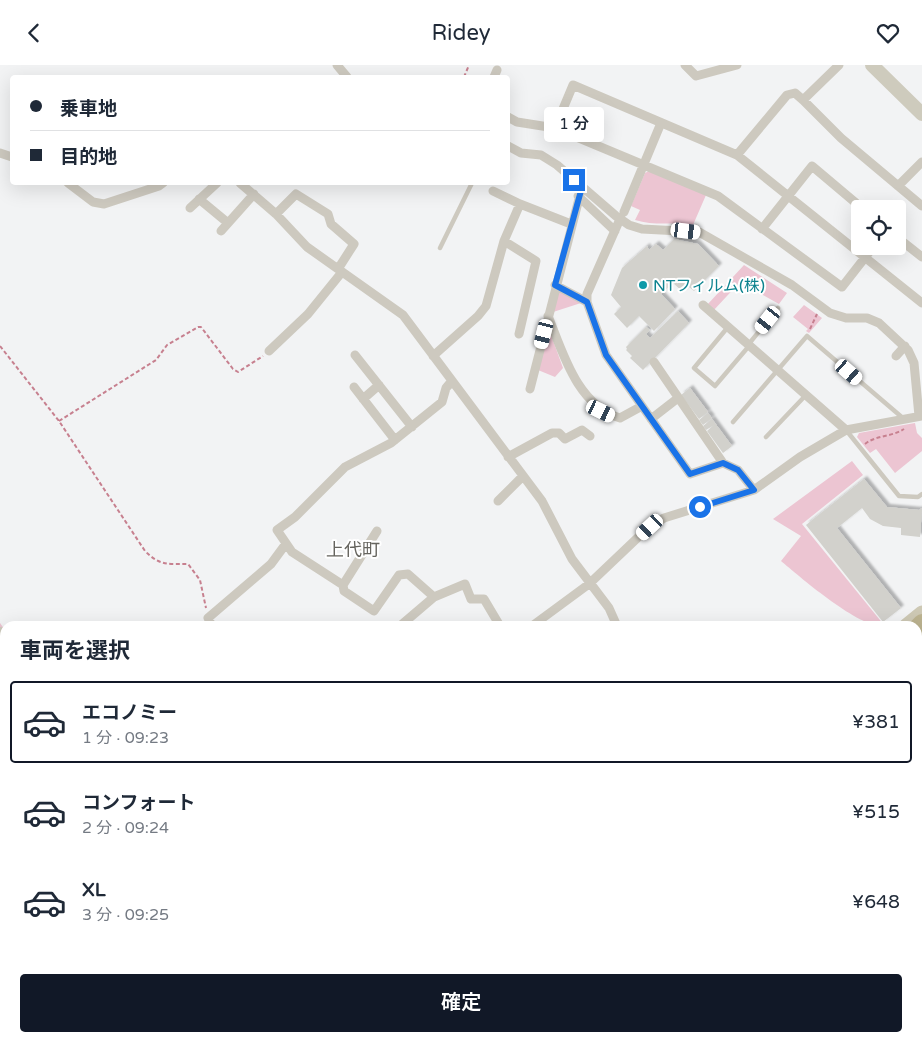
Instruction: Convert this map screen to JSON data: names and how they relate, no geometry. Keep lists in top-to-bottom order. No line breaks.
{"districts":["上代町"],"places":["NTフィルム(株)"],"page":{"header":"Ridey","banner":["乗車地","目的地"],"bubble":"1 分","heading":"車両を選択","list":[{"name":"エコノミー","note":"1 分 · 09:23","value":"¥381"},{"name":"コンフォート","note":"2 分 · 09:24","value":"¥515"},{"name":"XL","note":"3 分 · 09:25","value":"¥648"}],"buttons":"確定"}}
